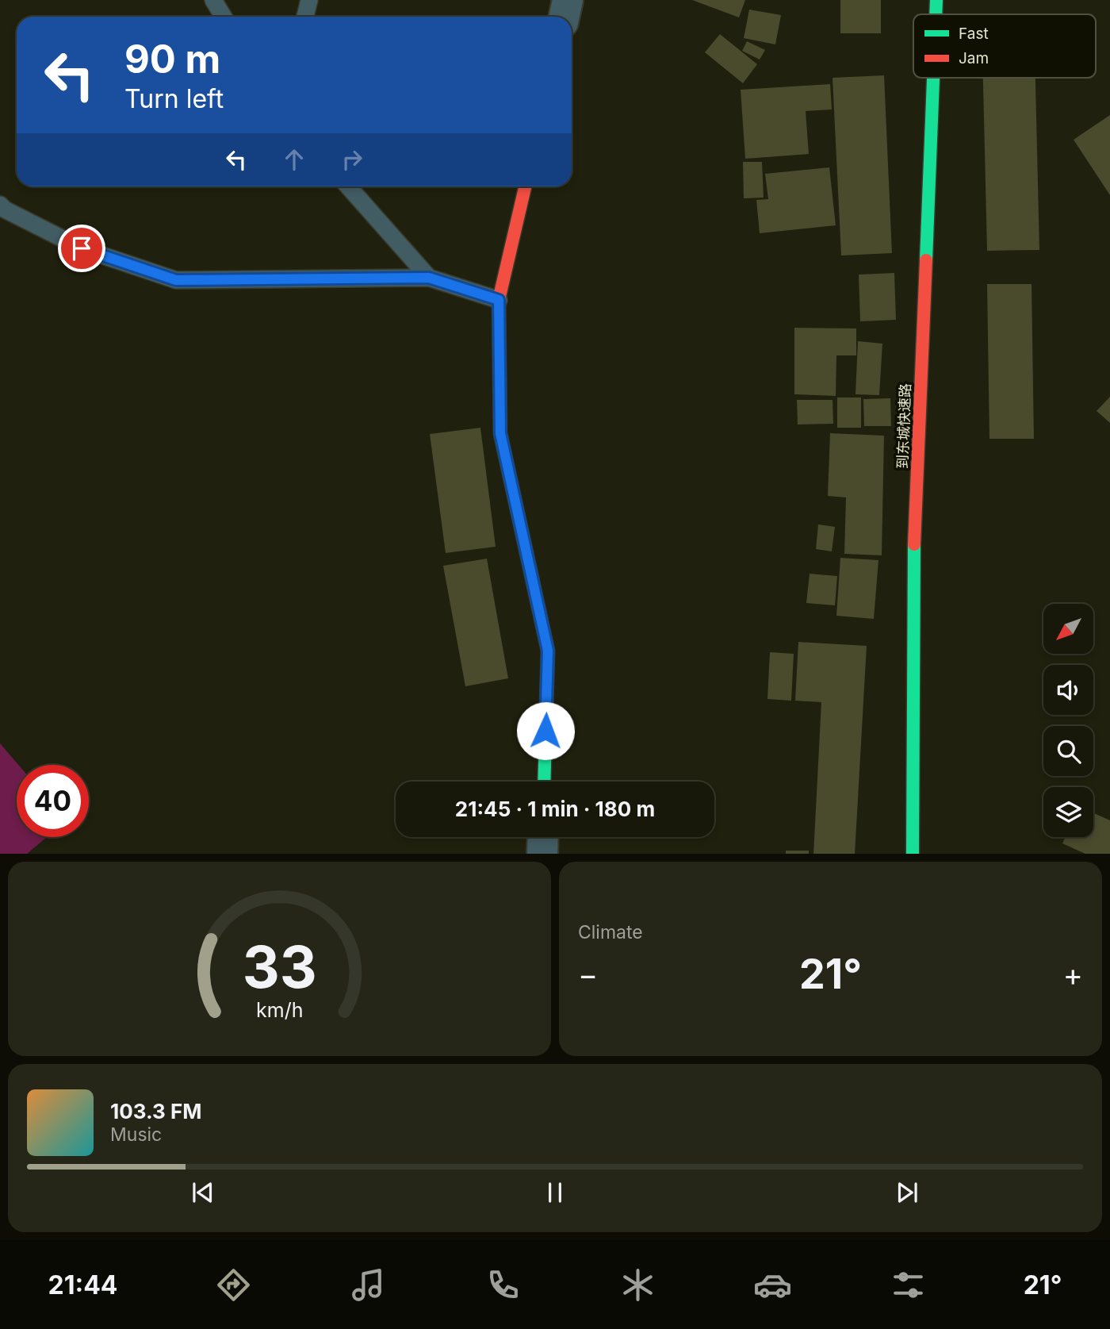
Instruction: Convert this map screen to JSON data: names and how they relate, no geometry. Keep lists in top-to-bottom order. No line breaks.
{"streets":{"main road":["到东城快速路"]},"legend":["Fast","Jam"],"north":"bottom left","page":{"turn":["90 m","Turn left"],"limit":"40","trip":"21:45 · 1 min · 180 m","tile":"Climate","heat":["−","21°","+"],"song":["103.3 FM","Music"],"tabs":["21:44","21°"],"gauge":["33","km/h"]}}
